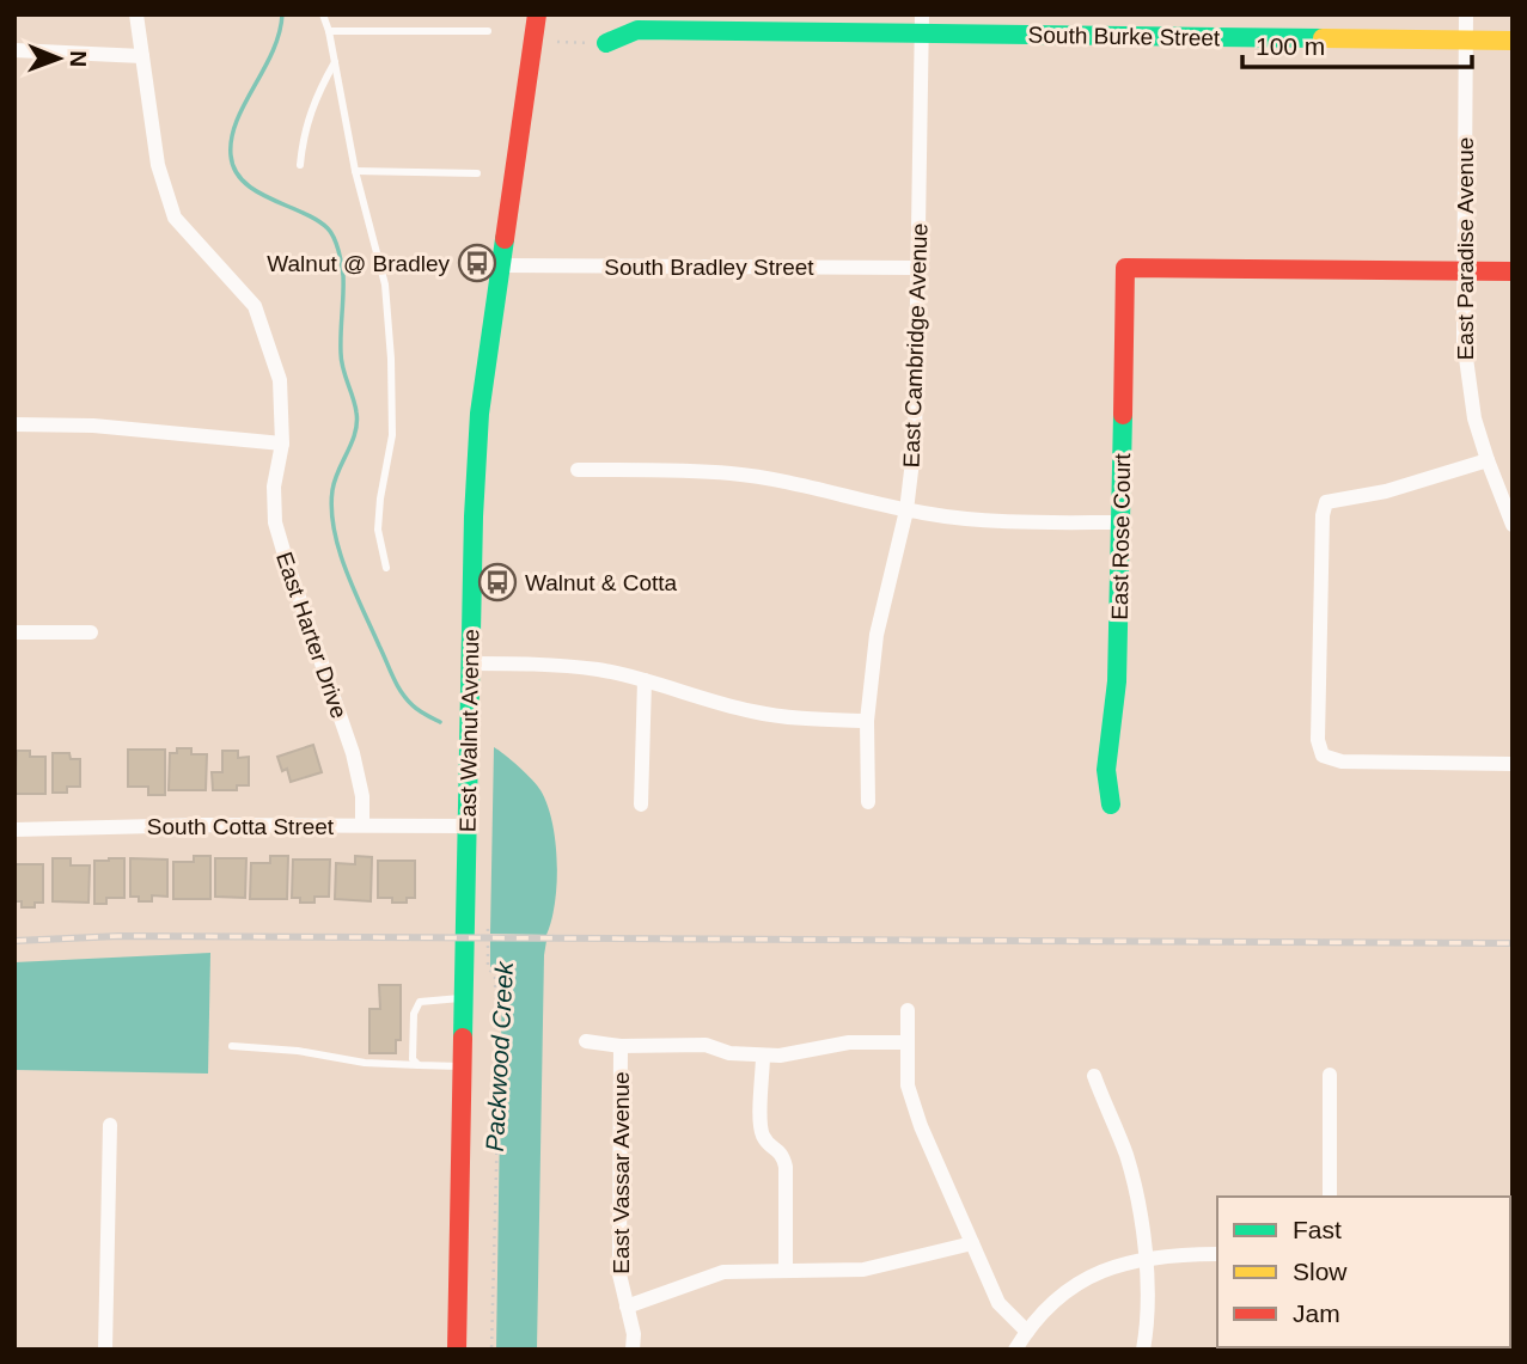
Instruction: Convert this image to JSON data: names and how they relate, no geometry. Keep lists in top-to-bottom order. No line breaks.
{"streets":{"street":["South Burke Street","East Paradise Avenue","South Bradley Street","East Cambridge Avenue","East Rose Court","East Harter Drive","East Walnut Avenue","South Cotta Street","East Vassar Avenue"]},"crossings":[["South Burke Street","East Paradise Avenue"],["South Burke Street","East Cambridge Avenue"],["East Paradise Avenue","East Rose Court"],["South Bradley Street","East Cambridge Avenue"],["South Bradley Street","East Walnut Avenue"],["East Harter Drive","South Cotta Street"],["East Walnut Avenue","South Cotta Street"]],"water":["Packwood Creek"],"places":{"bus stop":["Walnut @ Bradley","Walnut & Cotta"]},"legend":["Fast","Slow","Jam"],"scale_bar":"100 m","north":"right"}
